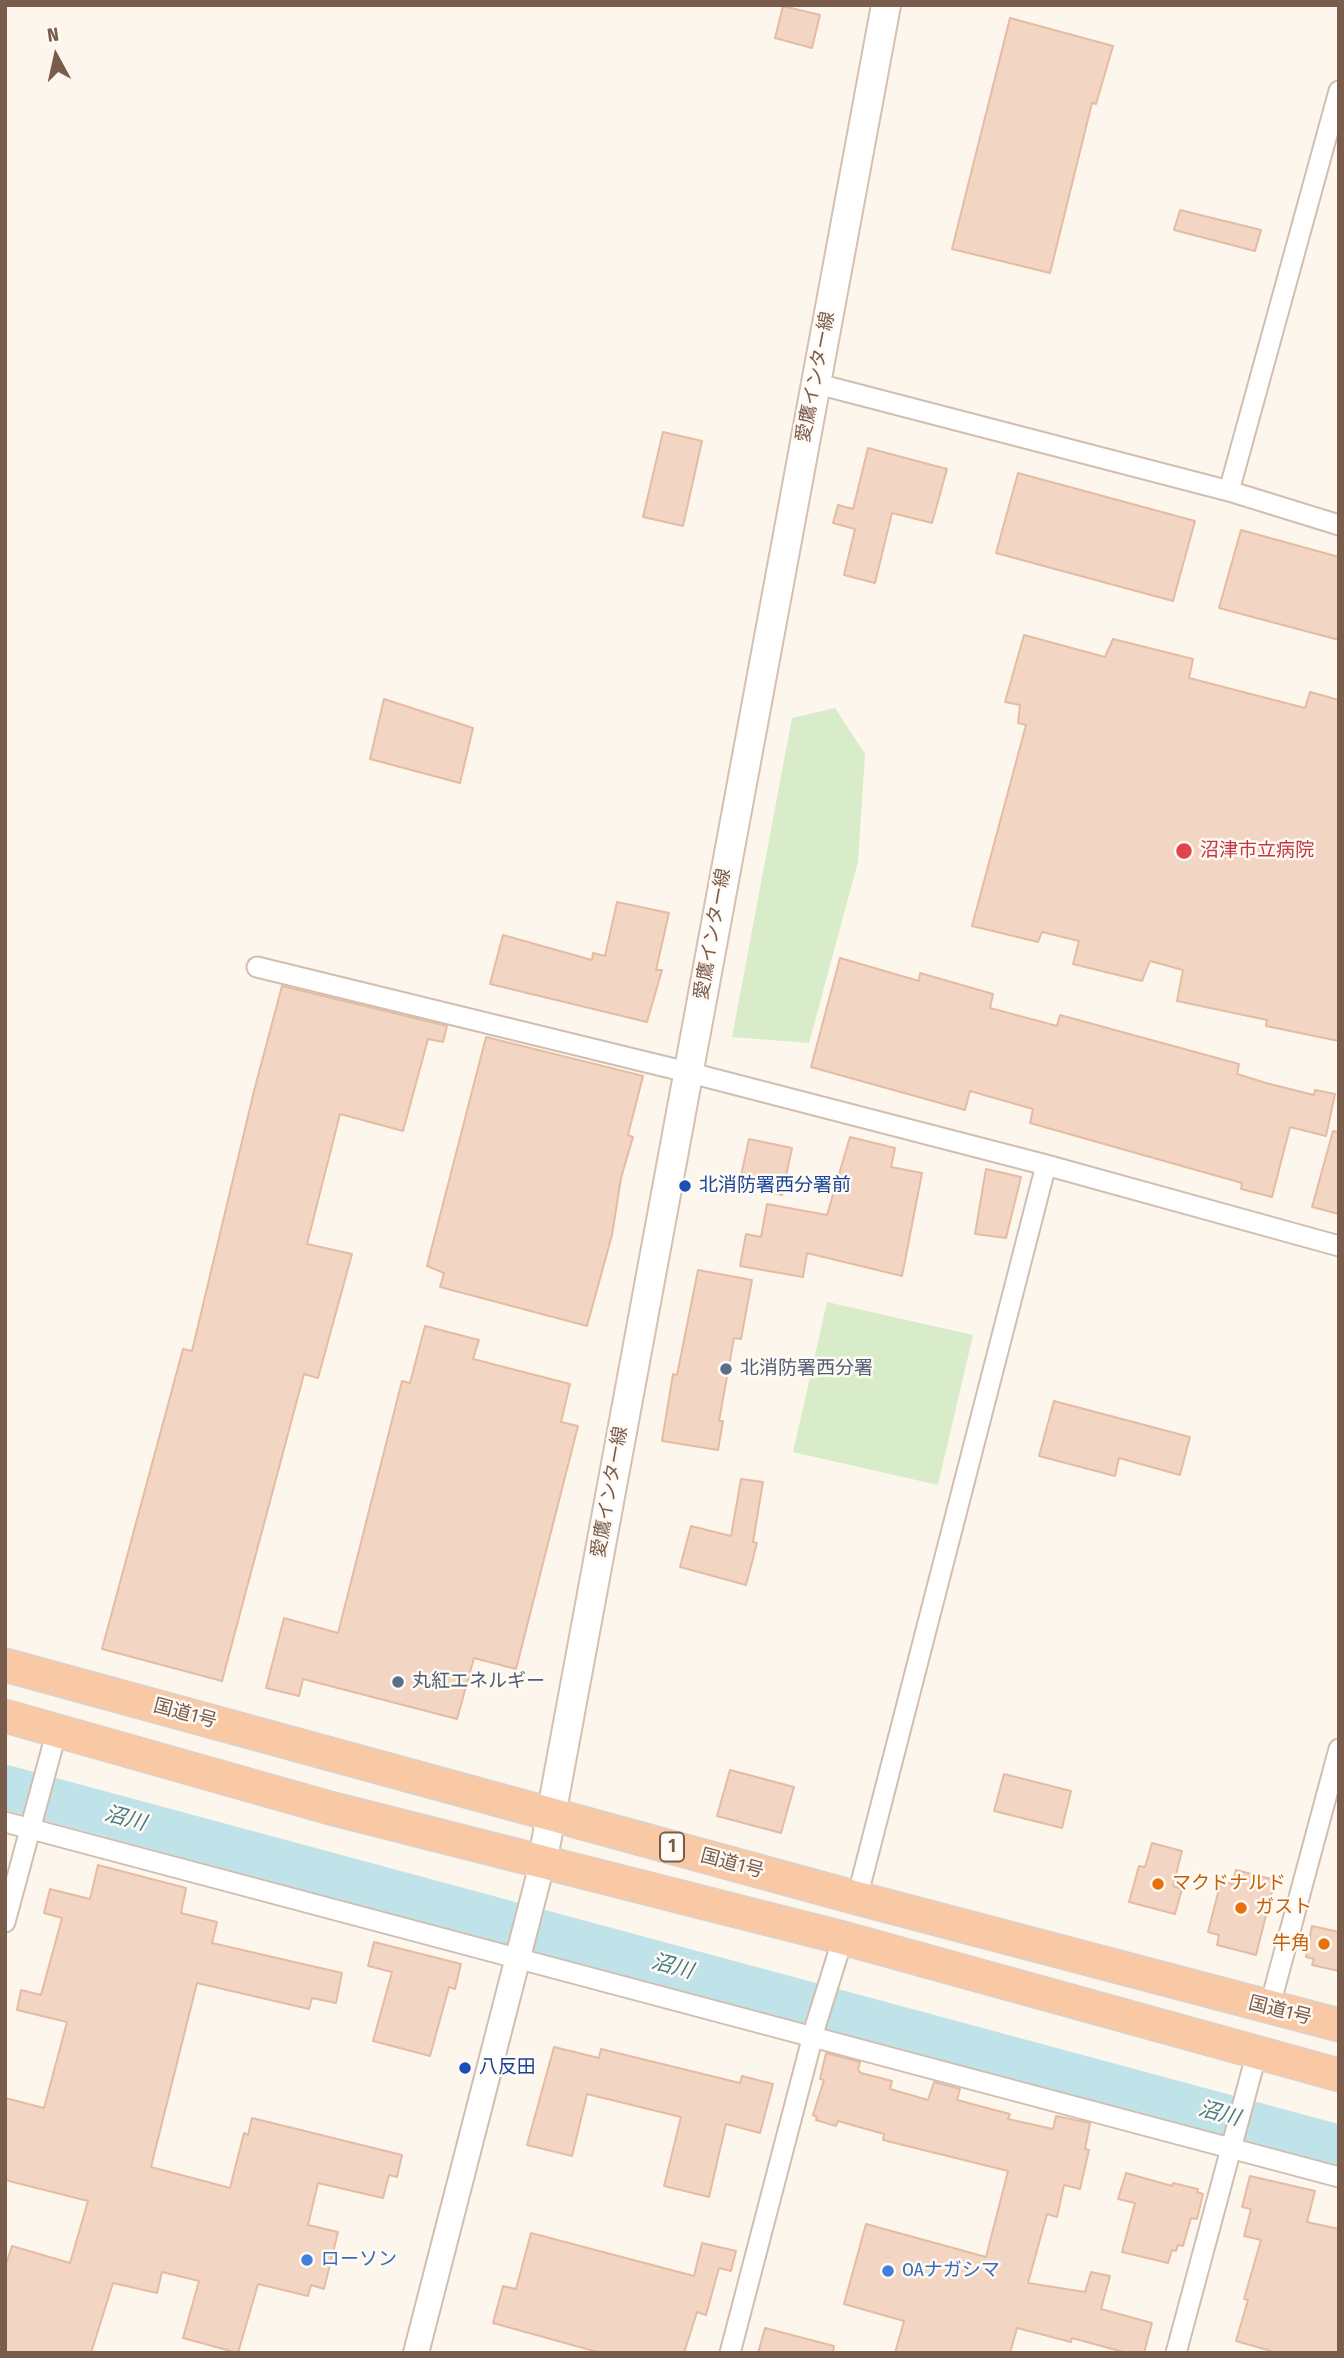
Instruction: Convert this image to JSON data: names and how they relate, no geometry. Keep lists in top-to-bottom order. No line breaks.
{"streets":{"highway":["国道1号","1"],"main road":["愛鷹インター線"]},"crossings":[["愛鷹インター線","国道1号"]],"water":["沼川"],"places":["沼津市立病院","北消防署西分署前","北消防署西分署","丸紅エネルギー","マクドナルド","ガスト","牛角","八反田","ローソン","OAナガシマ"],"north":"top"}
